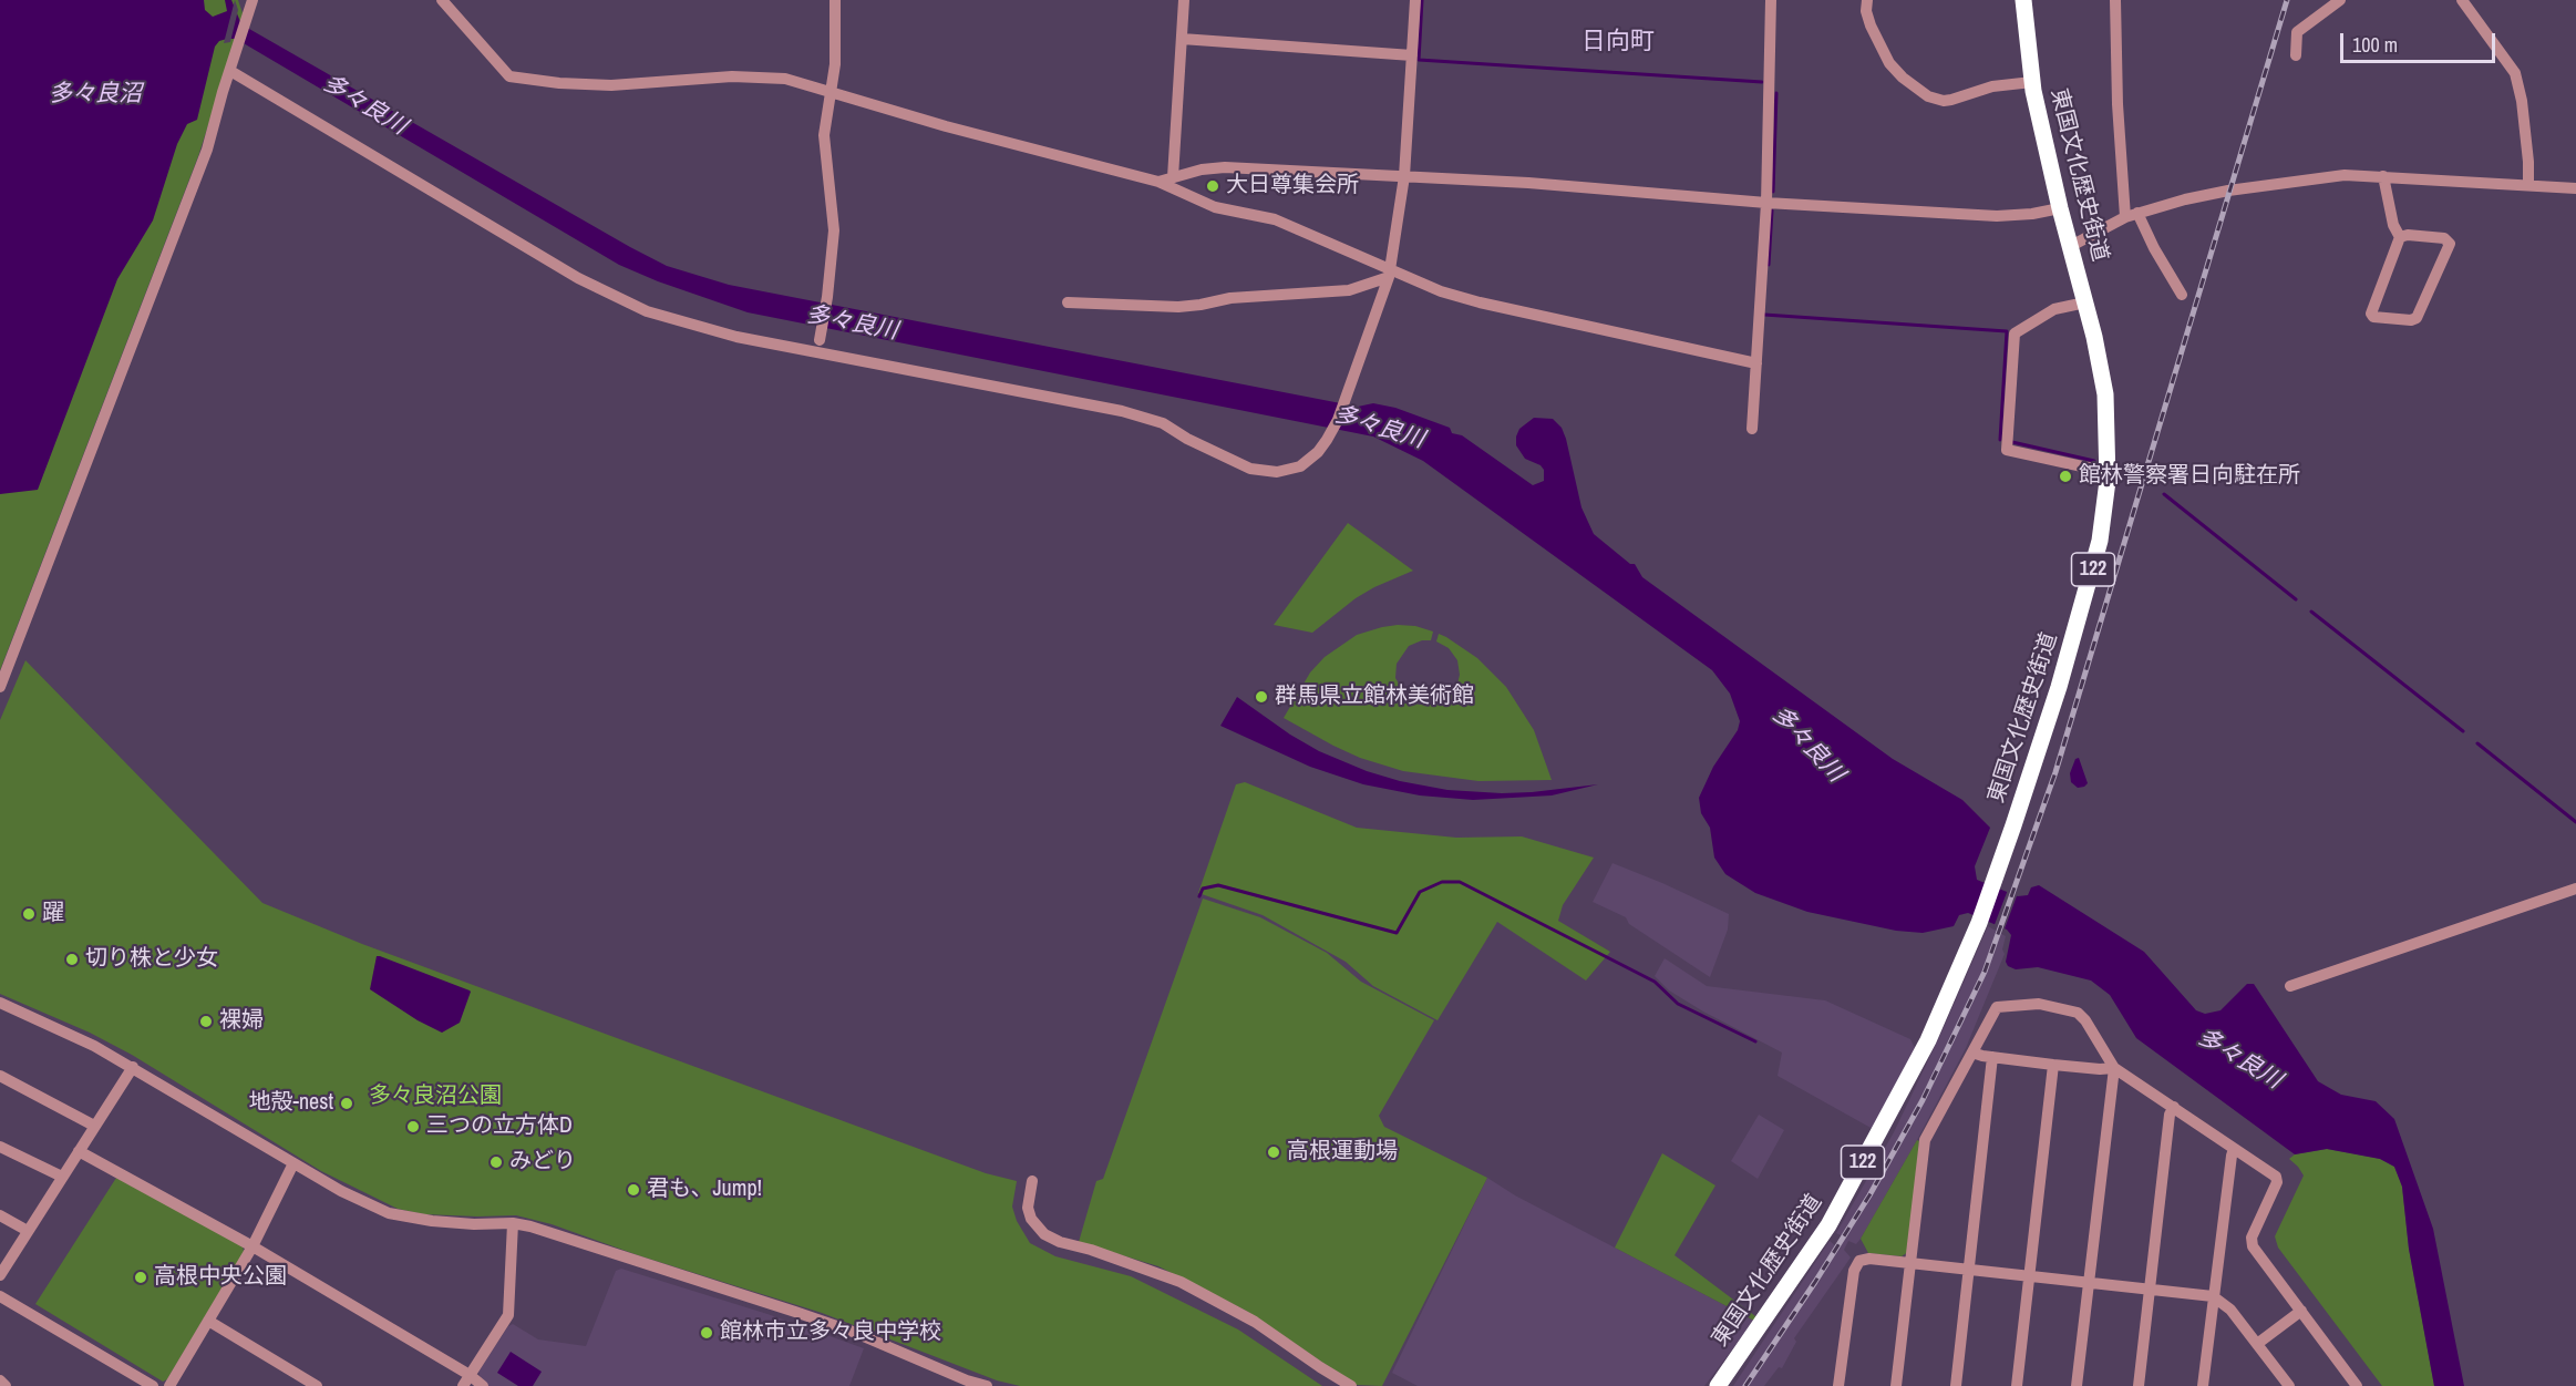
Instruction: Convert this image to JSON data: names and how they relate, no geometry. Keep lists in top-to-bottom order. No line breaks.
{"streets":{"highway":["東国文化歴史街道","122"]},"districts":["日向町"],"water":["多々良沼","多々良川"],"parks":["多々良沼公園"],"places":["大日尊集会所","館林警察署日向駐在所","群馬県立館林美術館","躍","切り株と少女","裸婦","地殻-nest","三つの立方体D","高根運動場","みどり","君も、Jump!","高根中央公園","館林市立多々良中学校"],"scale_bar":"100 m"}
